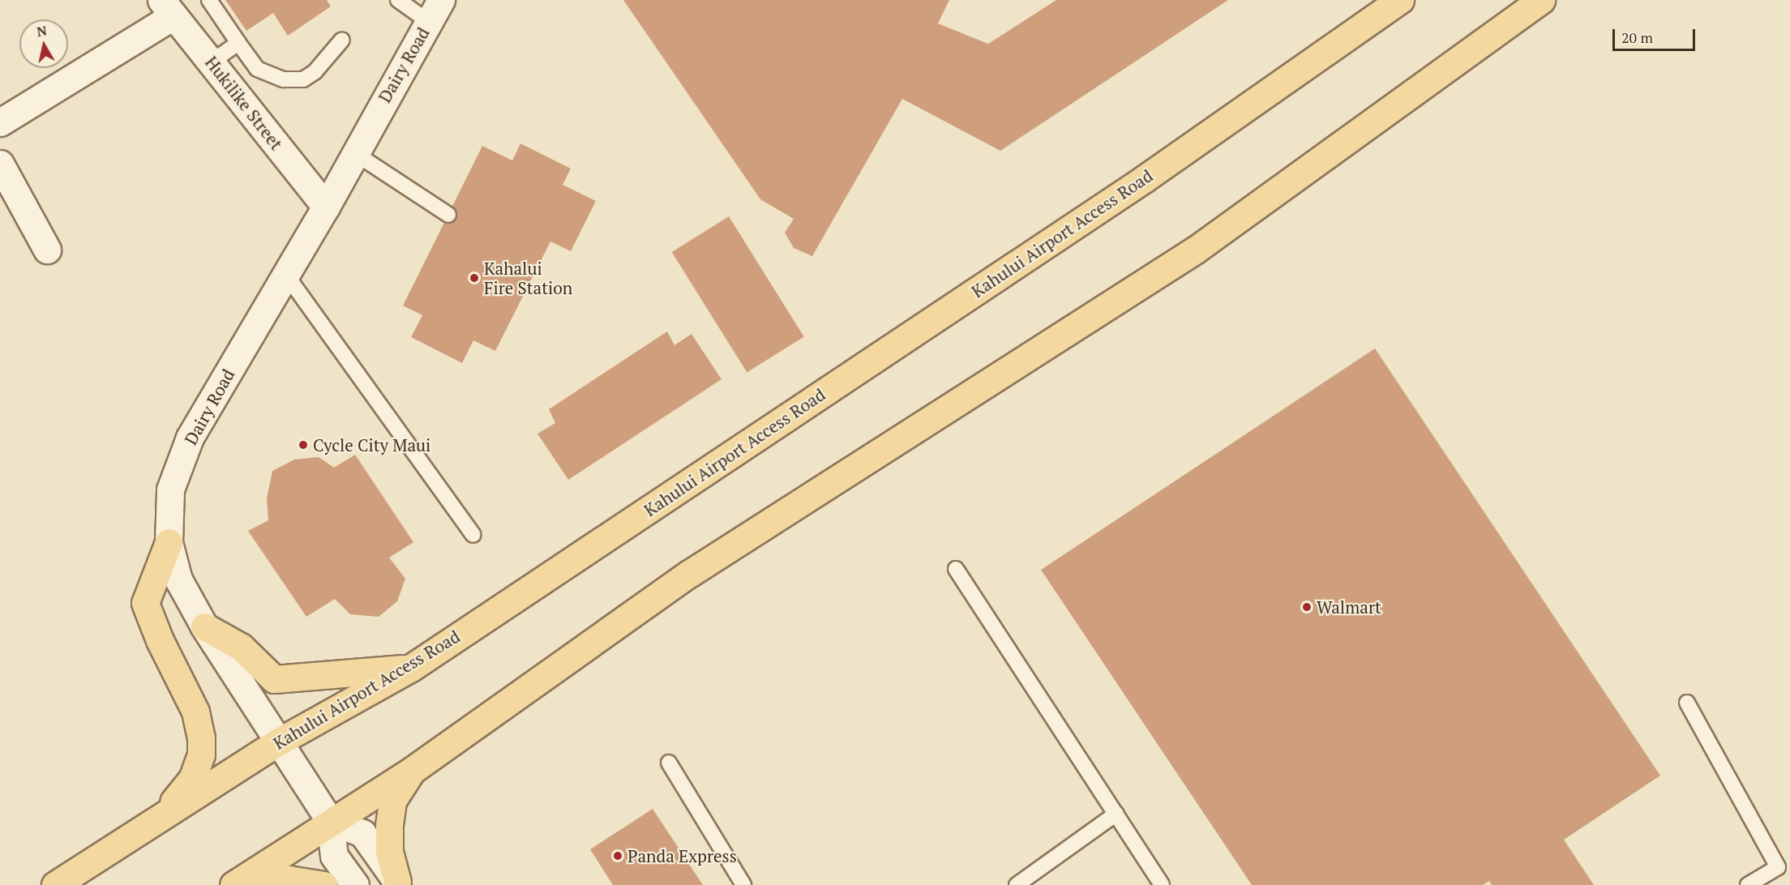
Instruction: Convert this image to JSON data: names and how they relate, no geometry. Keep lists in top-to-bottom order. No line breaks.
{"streets":{"main road":["Dairy Road","Hukilike Street","Kahului Airport Access Road"]},"crossings":[["Dairy Road","Hukilike Street"],["Dairy Road","Kahului Airport Access Road"]],"places":["Kahalui Fire Station","Cycle City Maui","Walmart","Panda Express"],"scale_bar":"20 m","north":"top"}
